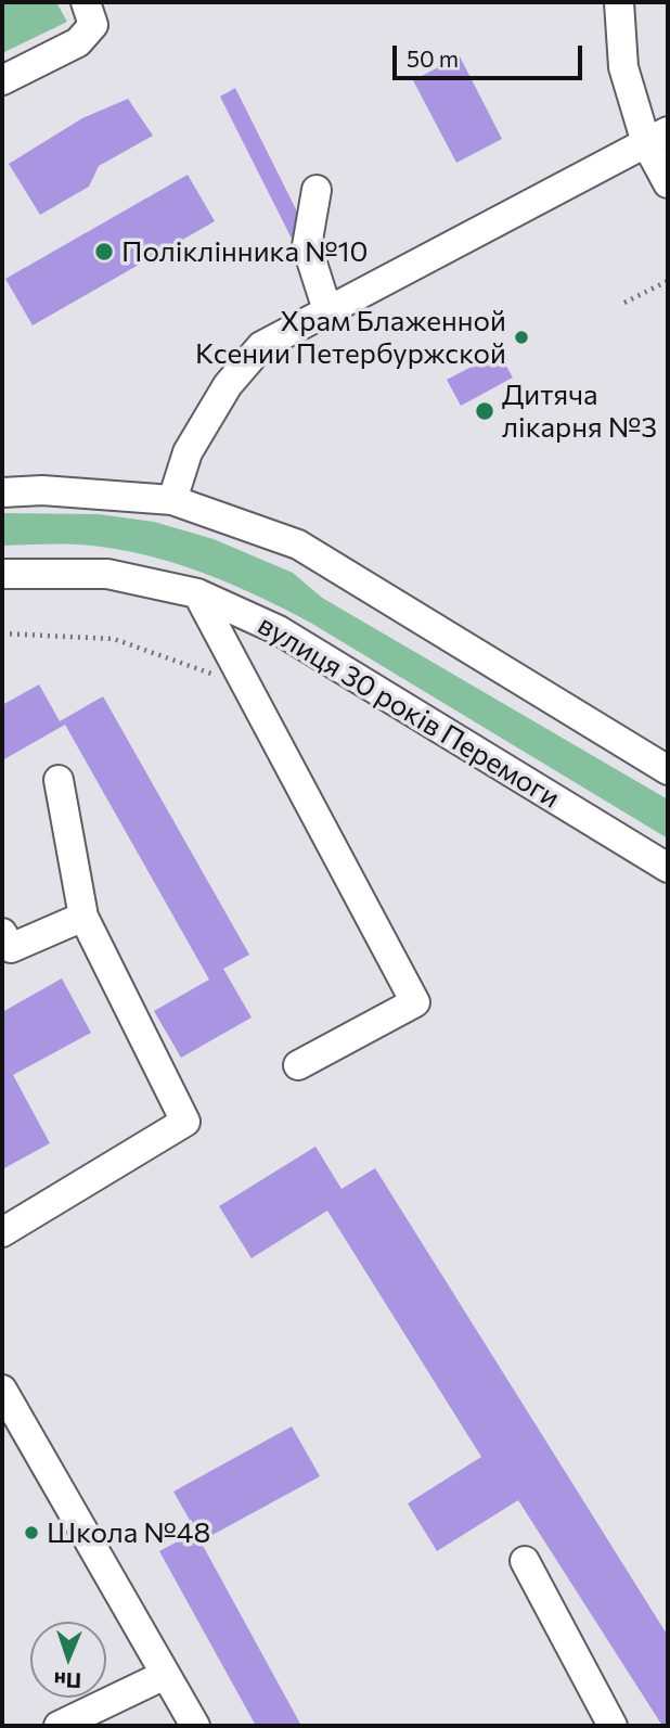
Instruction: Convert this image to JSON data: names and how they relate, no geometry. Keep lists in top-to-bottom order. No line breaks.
{"streets":{"street":["вулиця 30 років Перемоги"]},"places":["Поліклінника №10","Храм Блаженной Ксении Петербуржской","Дитяча лікарня №3","Школа №48"],"scale_bar":"50 m","north":"bottom"}
